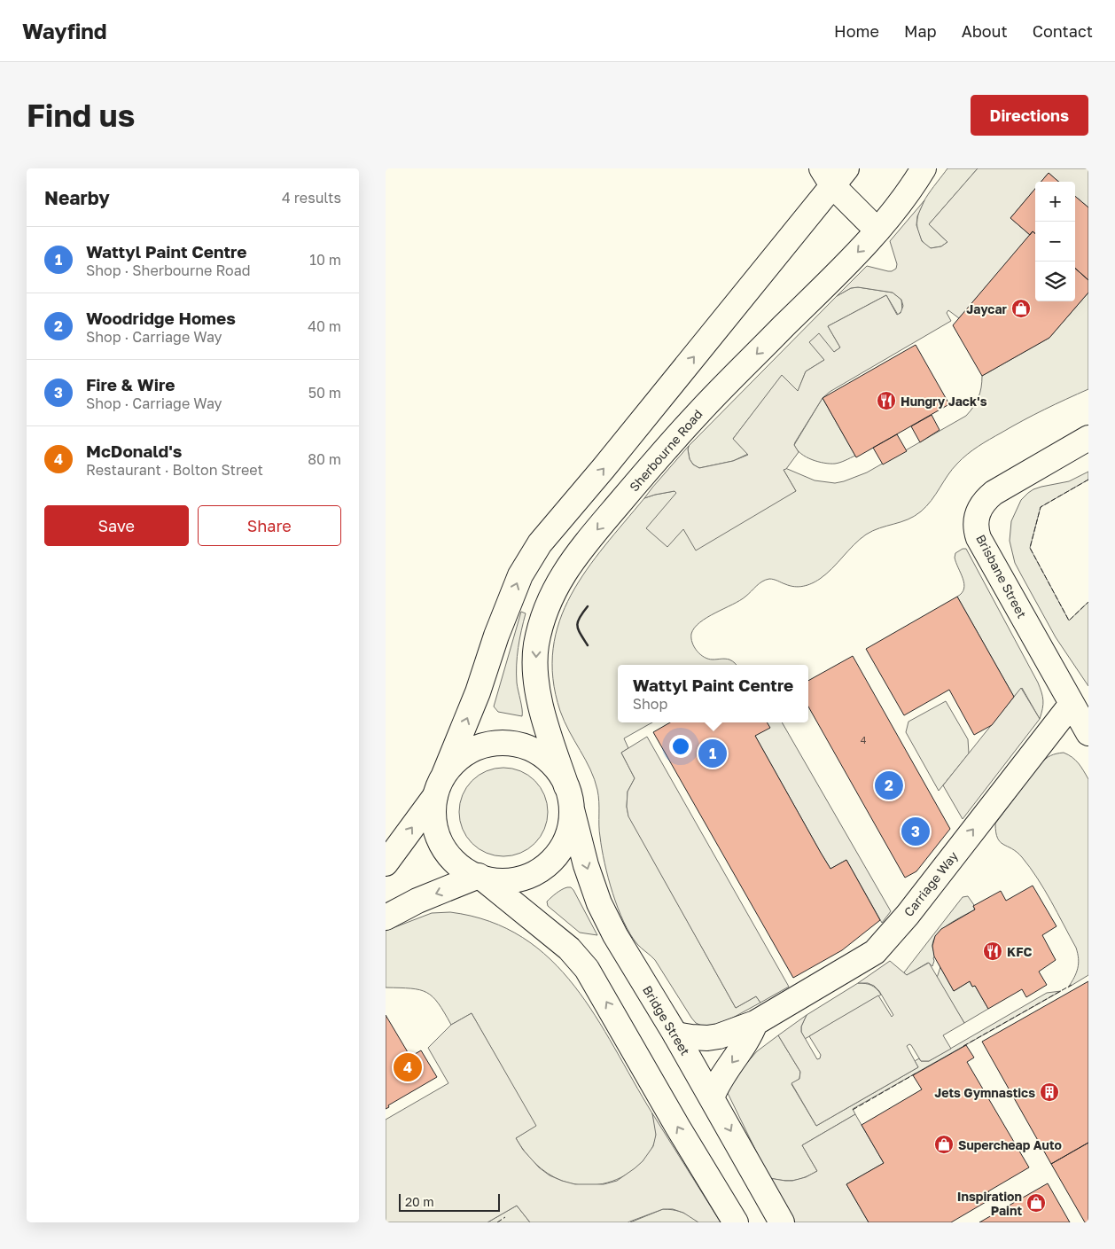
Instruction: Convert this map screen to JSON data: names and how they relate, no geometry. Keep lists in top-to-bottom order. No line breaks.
{"streets":{"main road":["Sherbourne Road","Brisbane Street","Carriage Way","Bridge Street"]},"crossings":[["Sherbourne Road","Bridge Street"],["Brisbane Street","Carriage Way"],["Carriage Way","Bridge Street"]],"one_way":["Carriage Way"],"places":{"shop":["Jaycar","Supercheap Auto","Inspiration Paint"],"restaurant":["Hungry Jack's","KFC"],"building":["Jets Gymnastics"]},"house_numbers":["4"],"scale_bar":"20 m","page":{"header":"Wayfind","nav":["Home","Map","About","Contact"],"buttons":["Directions",["Save","Share"]],"title":"Find us","heading":["Nearby","4 results"],"map_buttons":["+","−"],"list":[{"mark":"1","name":"Wattyl Paint Centre","note":"Shop · Sherbourne Road","value":"10 m"},{"mark":"2","name":"Woodridge Homes","note":"Shop · Carriage Way","value":"40 m"},{"mark":"3","name":"Fire & Wire","note":"Shop · Carriage Way","value":"50 m"},{"mark":"4","name":"McDonald's","note":"Restaurant · Bolton Street","value":"80 m"}],"popup":["Wattyl Paint Centre","Shop"],"pins":["1","2","3","4"],"scale":"20 m"}}
